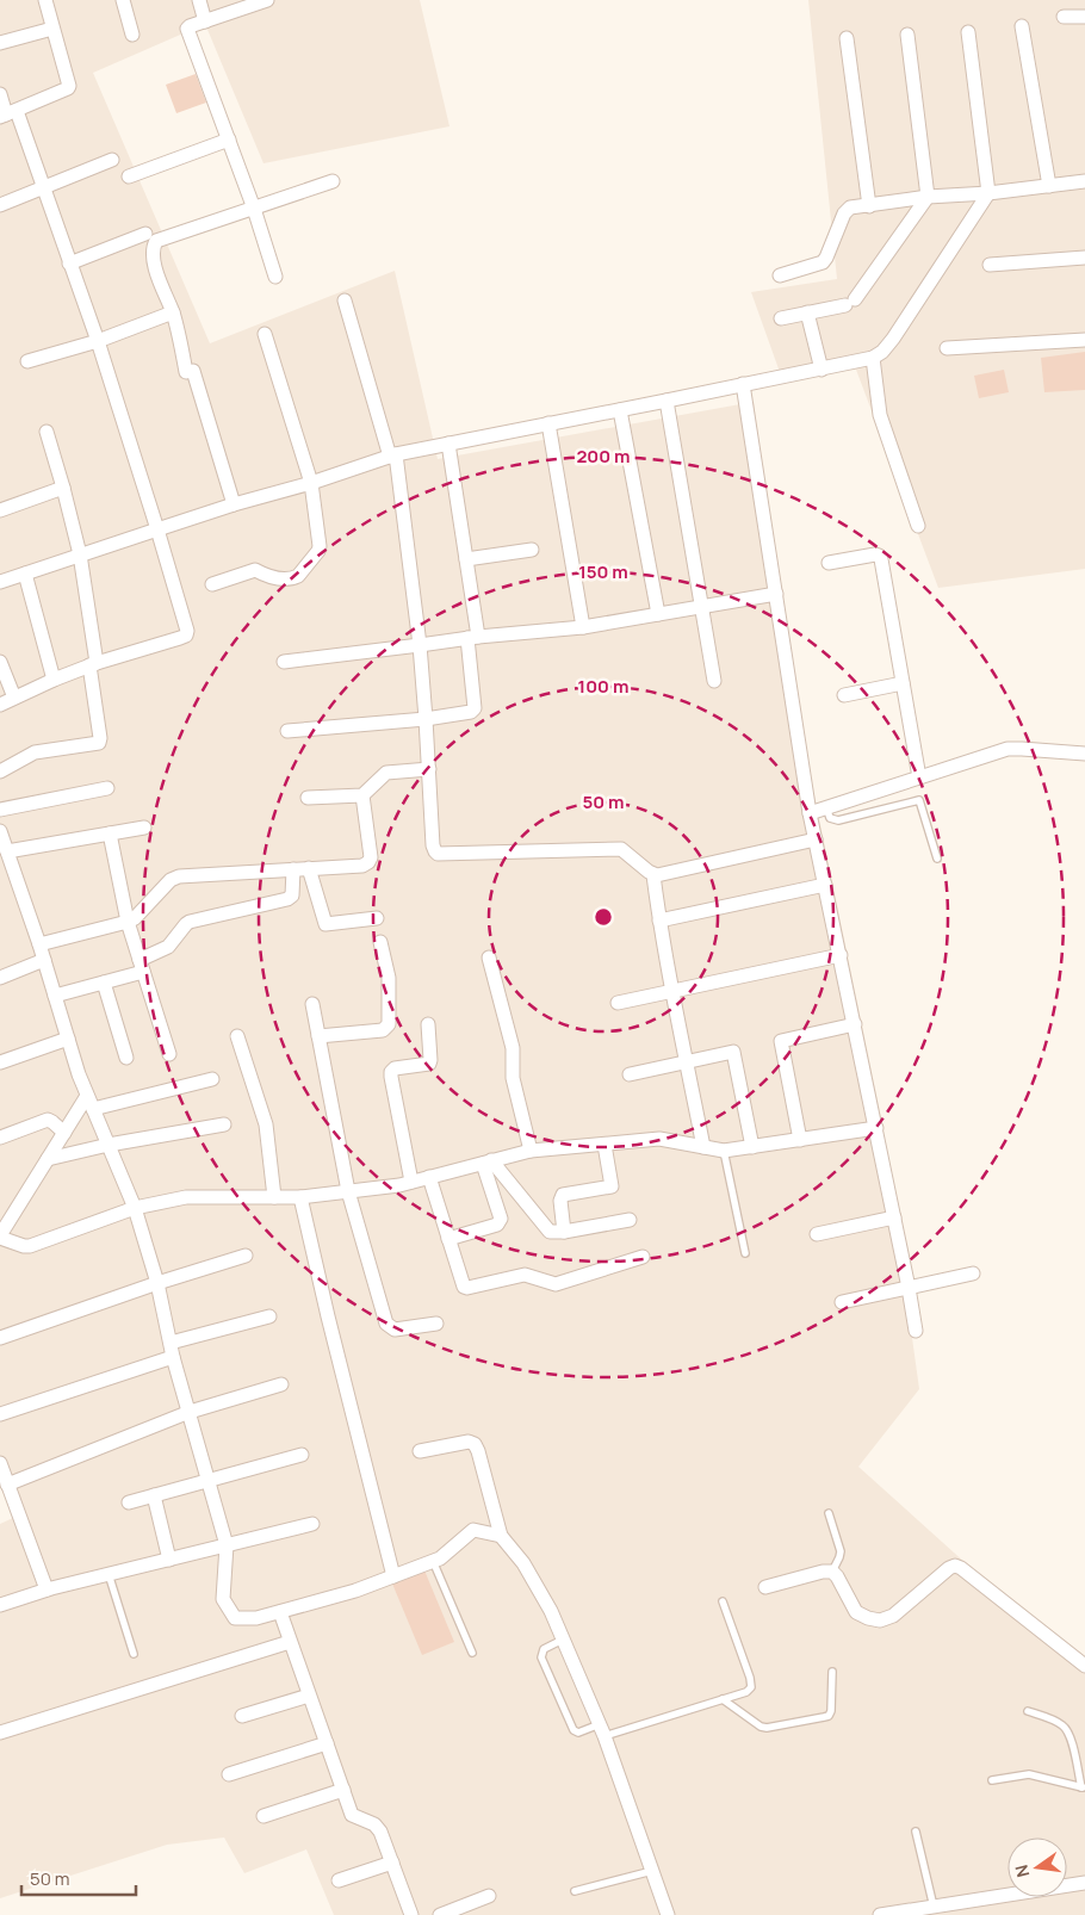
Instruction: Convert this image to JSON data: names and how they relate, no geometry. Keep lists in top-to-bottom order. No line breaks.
{"scale_bar":"50 m","north":"left","rings":["200 m","150 m","100 m","50 m"]}
